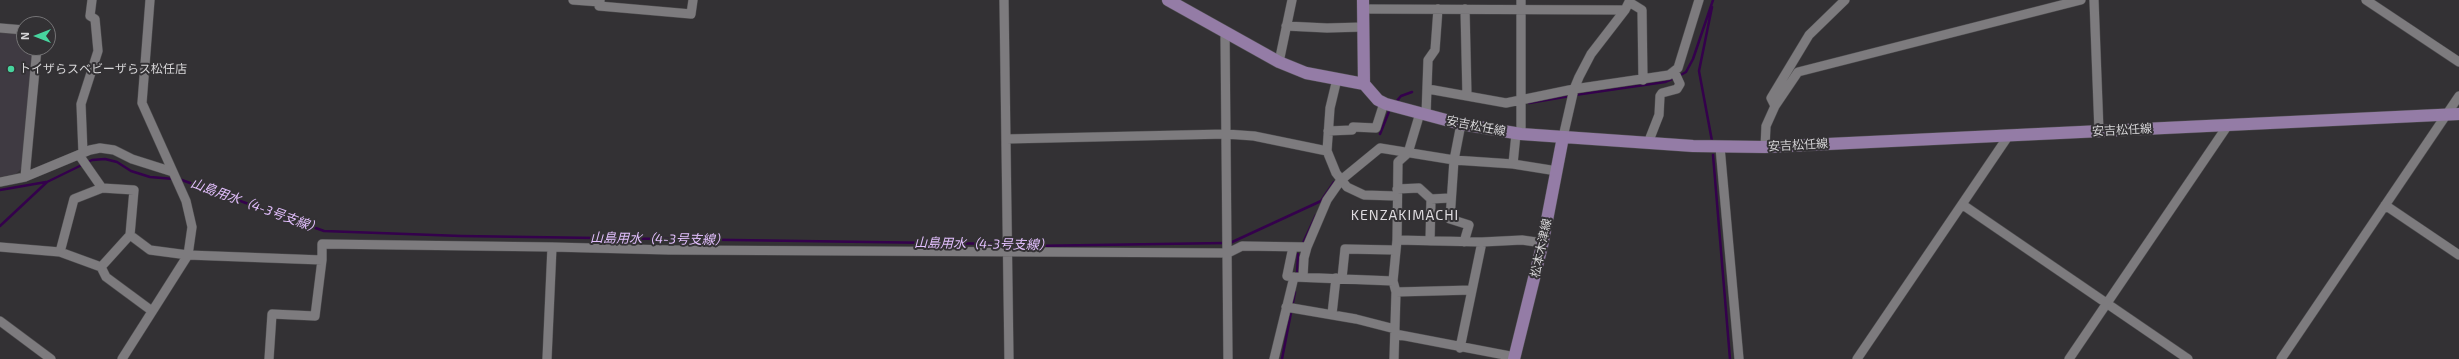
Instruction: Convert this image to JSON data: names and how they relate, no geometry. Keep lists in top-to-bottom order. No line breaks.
{"streets":{"main road":["安吉松任線","松本木津線"]},"crossings":[["安吉松任線","松本木津線"]],"districts":["KENZAKIMACHI"],"water":["山島用水（4-3号支線）"],"places":["トイザらスベビーザらス松任店"],"north":"left"}
